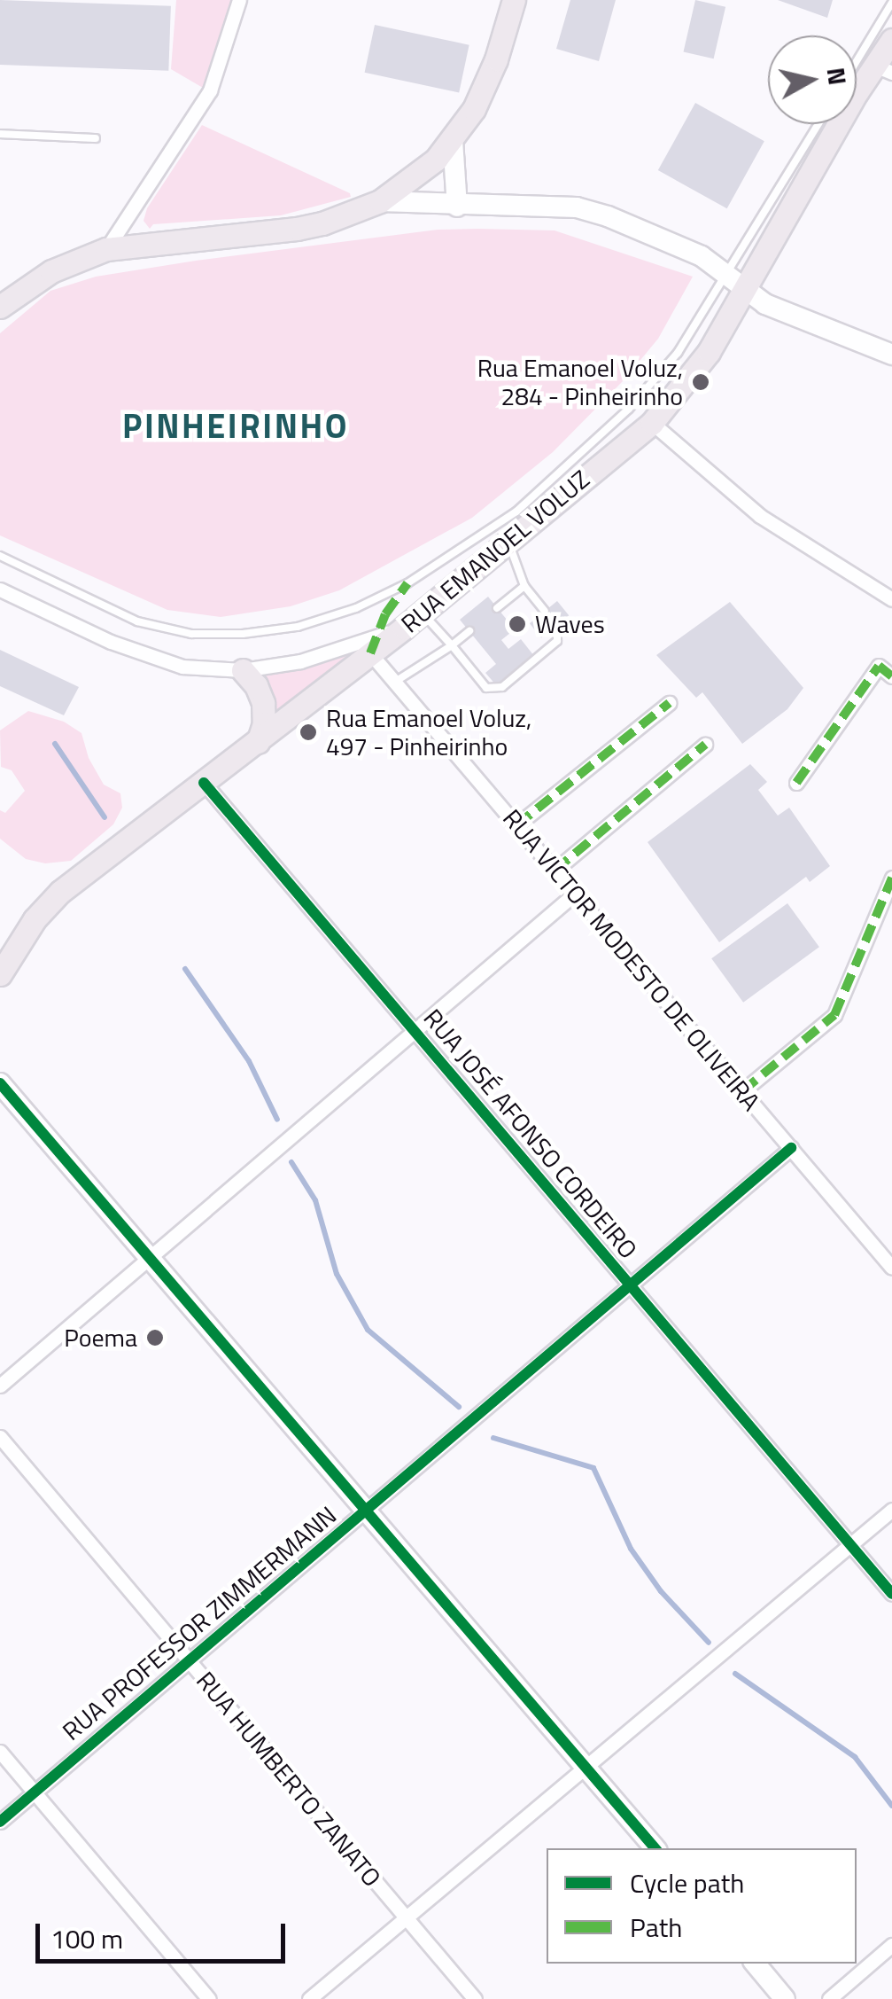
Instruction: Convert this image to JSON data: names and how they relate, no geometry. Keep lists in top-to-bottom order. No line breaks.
{"streets":{"main road":["RUA EMANOEL VOLUZ"],"street":["RUA VICTOR MODESTO DE OLIVEIRA","RUA JOSÉ AFONSO CORDEIRO","RUA PROFESSOR ZIMMERMANN","RUA HUMBERTO ZANATO"]},"crossings":[["RUA EMANOEL VOLUZ","RUA VICTOR MODESTO DE OLIVEIRA"],["RUA EMANOEL VOLUZ","RUA JOSÉ AFONSO CORDEIRO"],["RUA VICTOR MODESTO DE OLIVEIRA","RUA PROFESSOR ZIMMERMANN"],["RUA JOSÉ AFONSO CORDEIRO","RUA PROFESSOR ZIMMERMANN"],["RUA PROFESSOR ZIMMERMANN","RUA HUMBERTO ZANATO"]],"districts":["PINHEIRINHO"],"places":["Rua Emanoel Voluz, 284 - Pinheirinho","Waves","Rua Emanoel Voluz, 497 - Pinheirinho","Poema"],"legend":["Cycle path","Path"],"scale_bar":"100 m","north":"right"}
